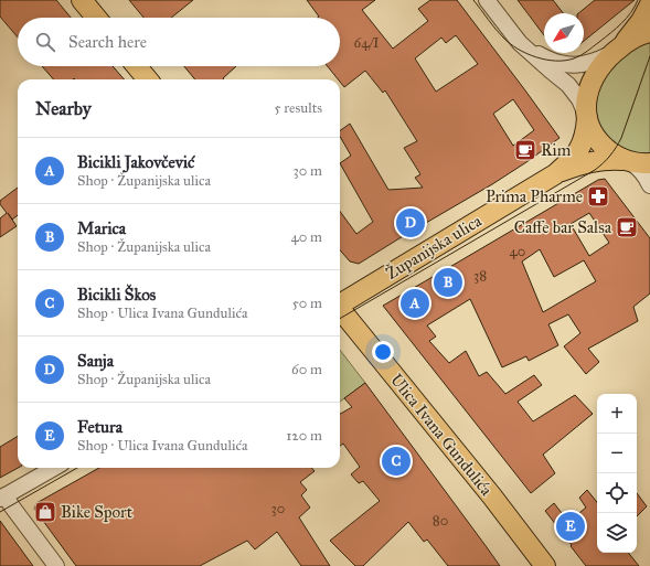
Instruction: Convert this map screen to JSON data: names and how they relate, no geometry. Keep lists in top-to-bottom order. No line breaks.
{"streets":{"main road":["Županijska ulica","Ulica Ivana Gundulića"]},"places":{"cafe":["Rim","Caffe bar Salsa"],"pharmacy":["Prima Pharme"],"shop":["Bike Sport"]},"house_numbers":["64/I","40","38","30","80"],"north":"bottom left","page":{"search":"Search here","heading":["Nearby","5 results"],"list":[{"mark":"A","name":"Bicikli Jakovčević","note":"Shop · Županijska ulica","value":"30 m"},{"mark":"B","name":"Marica","note":"Shop · Županijska ulica","value":"40 m"},{"mark":"C","name":"Bicikli Škos","note":"Shop · Ulica Ivana Gundulića","value":"50 m"},{"mark":"D","name":"Sanja","note":"Shop · Županijska ulica","value":"60 m"},{"mark":"E","name":"Fetura","note":"Shop · Ulica Ivana Gundulića","value":"120 m"}],"pins":["D","B","A","C","E"],"map_buttons":["+","−"]}}
